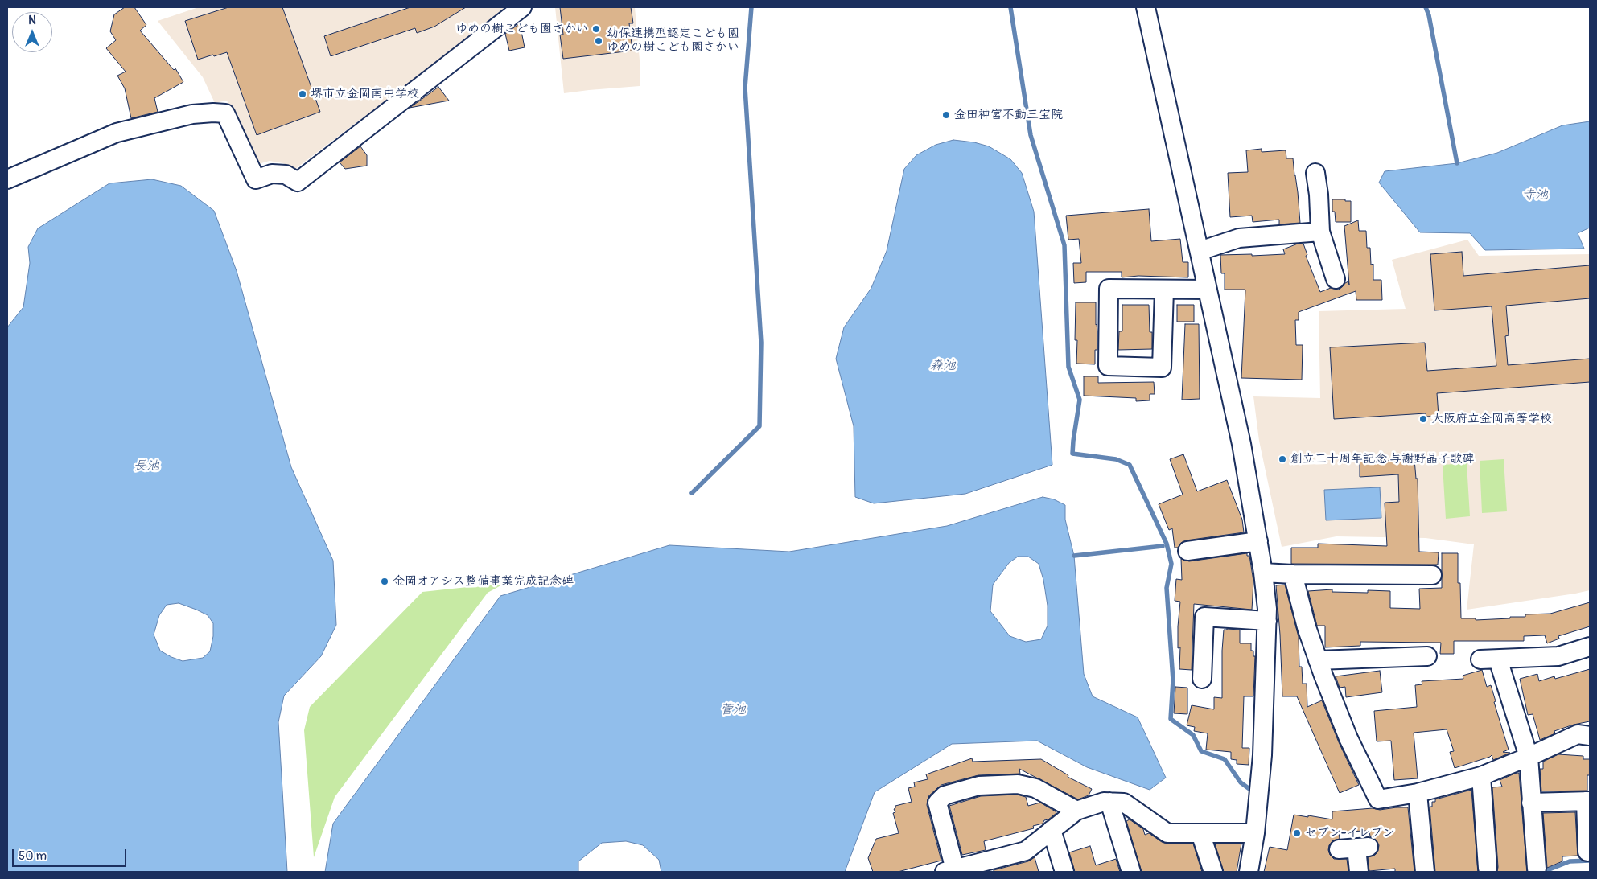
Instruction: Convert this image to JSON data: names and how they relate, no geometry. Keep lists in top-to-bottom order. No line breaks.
{"water":["寺池","森池","長池","菅池"],"places":["ゆめの樹こども園さかい","幼保連携型認定こども園 ゆめの樹こども園さかい","堺市立金岡南中学校","金田神宮不動三宝院","大阪府立金岡高等学校","創立三十周年記念 与謝野晶子歌碑","金岡オアシス整備事業完成記念碑","セブン-イレブン"],"scale_bar":"50 m","north":"top"}
